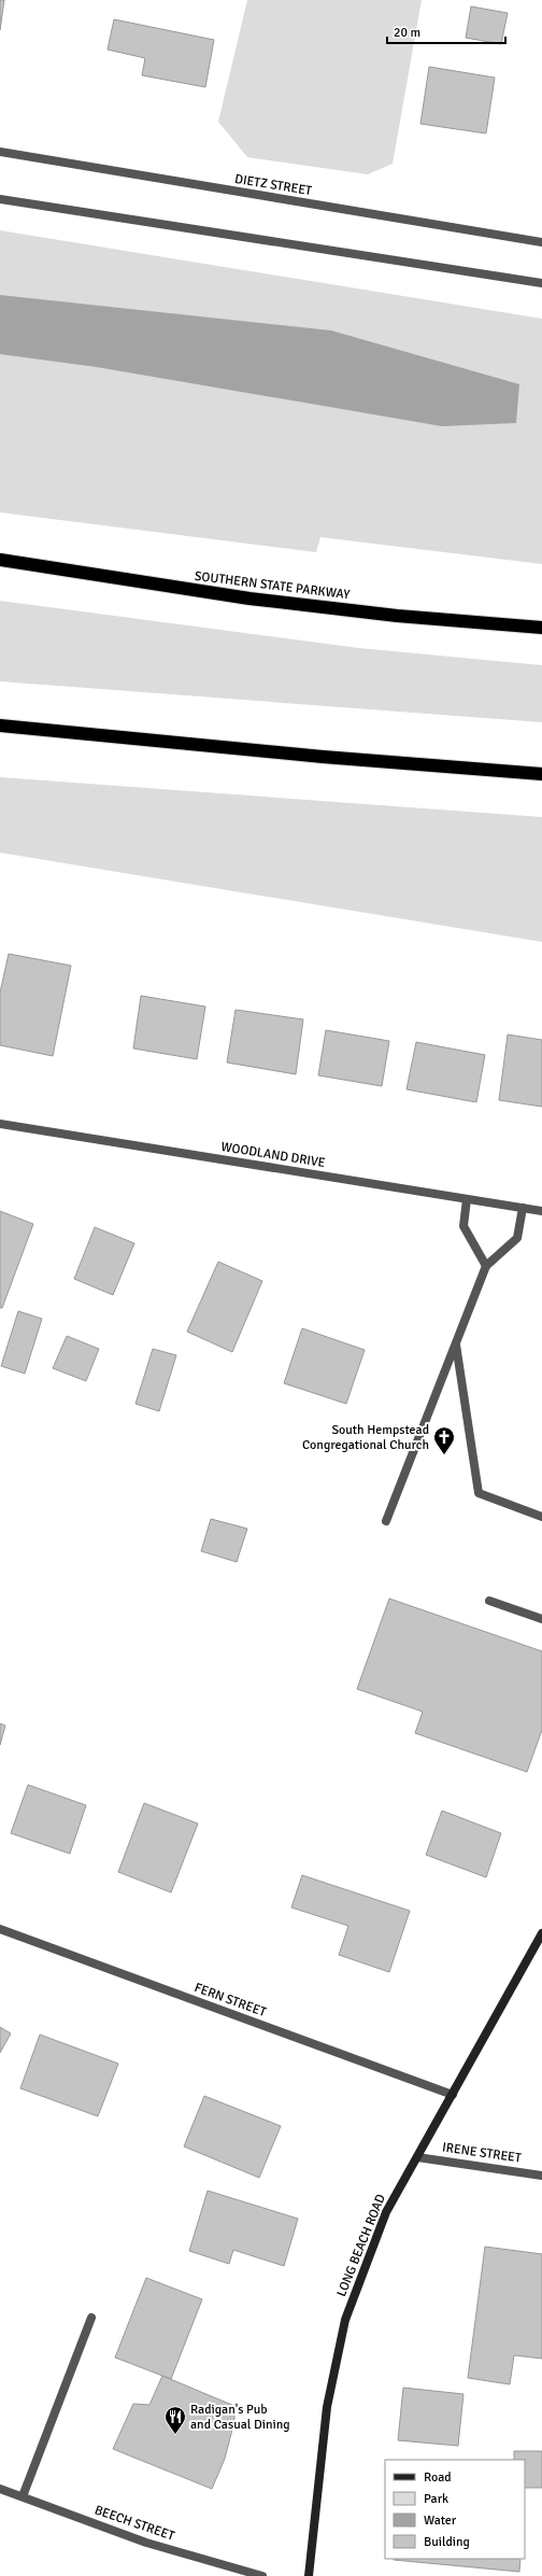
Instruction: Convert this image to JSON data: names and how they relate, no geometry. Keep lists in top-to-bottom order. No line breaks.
{"streets":{"highway":["SOUTHERN STATE PARKWAY"],"main road":["LONG BEACH ROAD"],"street":["DIETZ STREET","WOODLAND DRIVE","FERN STREET","IRENE STREET","BEECH STREET"]},"crossings":[["FERN STREET","LONG BEACH ROAD"],["IRENE STREET","LONG BEACH ROAD"]],"places":{"church":["South Hempstead Congregational Church"],"restaurant":["Radigan's Pub and Casual Dining"]},"legend":["Road","Park","Water","Building"],"scale_bar":"20 m"}
